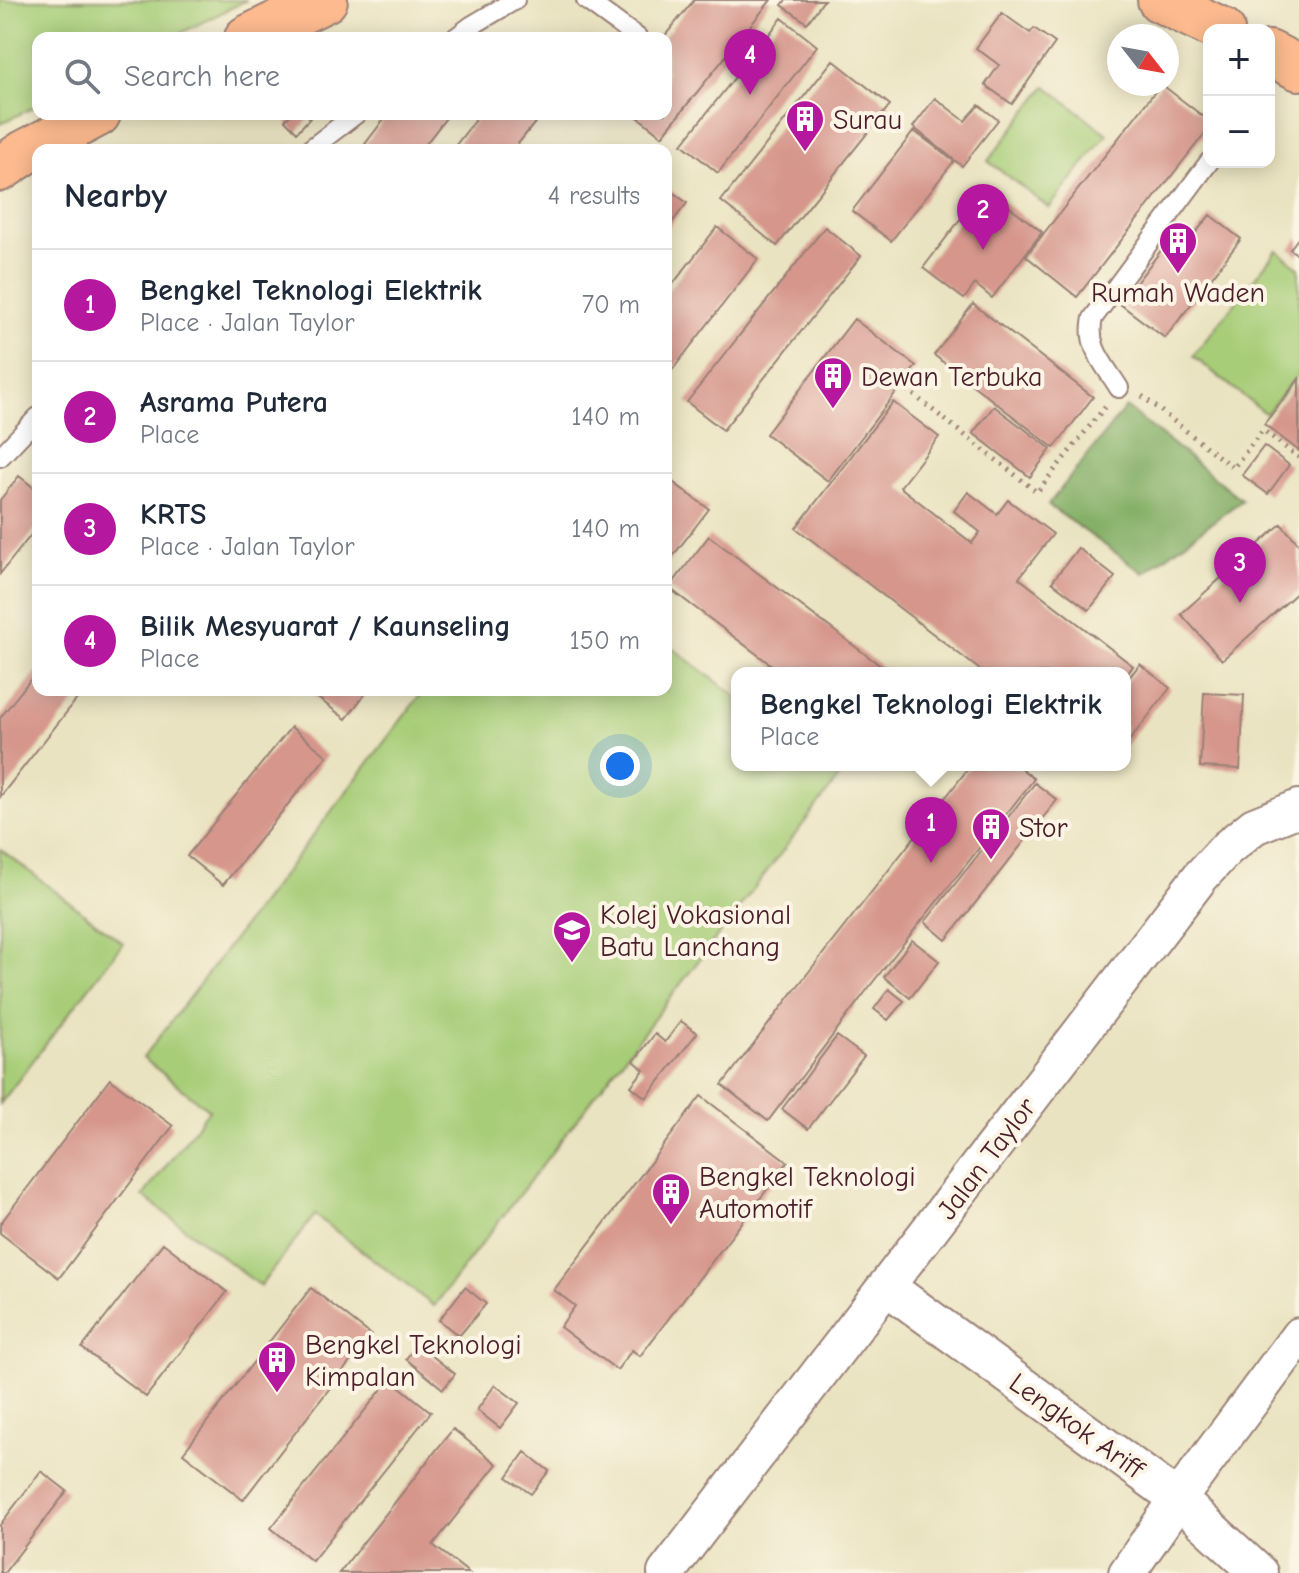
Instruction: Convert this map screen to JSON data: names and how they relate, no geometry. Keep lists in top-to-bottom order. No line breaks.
{"streets":{"street":["Jalan Taylor","Lengkok Ariff"]},"crossings":[["Jalan Taylor","Lengkok Ariff"]],"places":{"building":["Surau","Rumah Waden","Dewan Terbuka","Stor","Bengkel Teknologi Automotif","Bengkel Teknologi Kimpalan"],"school or university":["Kolej Vokasional Batu Lanchang"]},"north":"bottom right","page":{"map_buttons":["+","−"],"pins":["4","2","3","1"],"search":"Search here","heading":["Nearby","4 results"],"list":[{"mark":"1","name":"Bengkel Teknologi Elektrik","note":"Place · Jalan Taylor","value":"70 m"},{"mark":"2","name":"Asrama Putera","note":"Place","value":"140 m"},{"mark":"3","name":"KRTS","note":"Place · Jalan Taylor","value":"140 m"},{"mark":"4","name":"Bilik Mesyuarat / Kaunseling","note":"Place","value":"150 m"}],"popup":["Bengkel Teknologi Elektrik","Place"]}}
